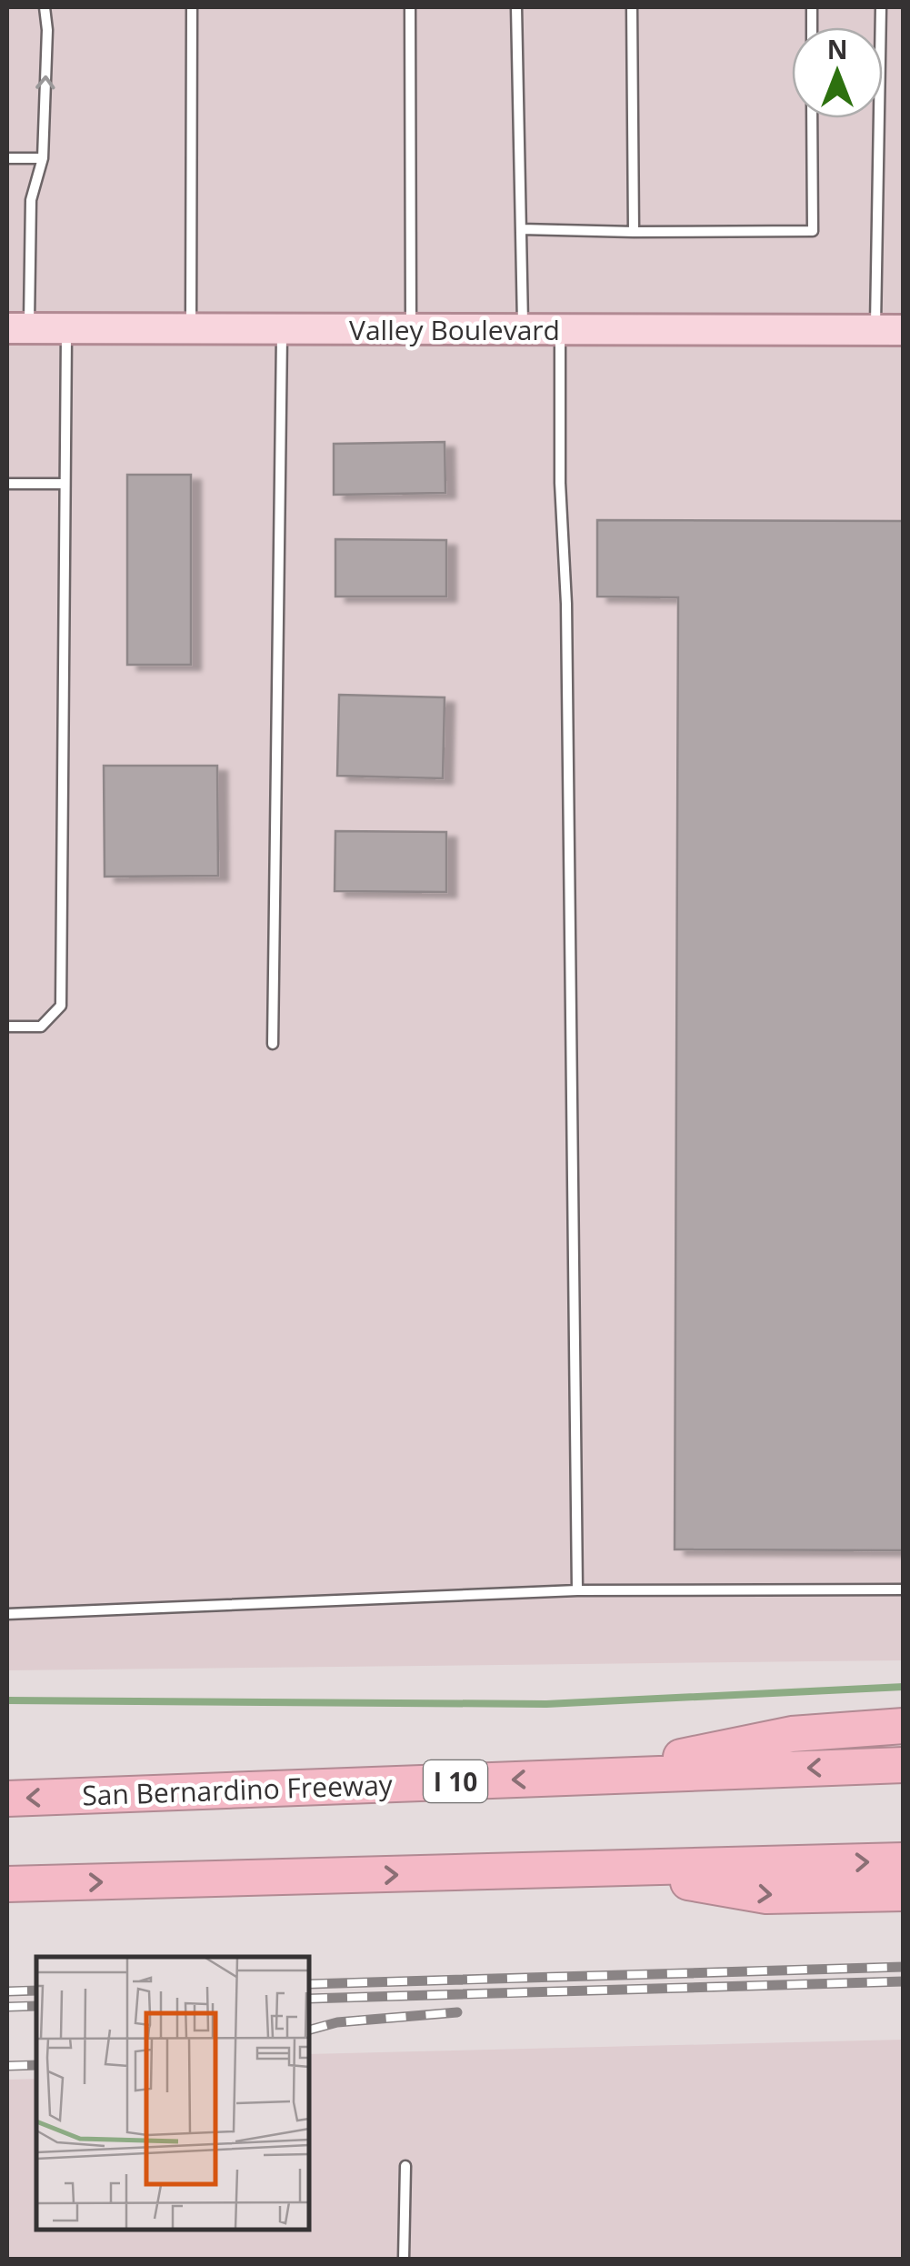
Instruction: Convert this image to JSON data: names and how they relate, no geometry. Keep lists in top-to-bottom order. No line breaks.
{"streets":{"highway":["I 10","San Bernardino Freeway"],"main road":["Valley Boulevard"]},"north":"top"}
